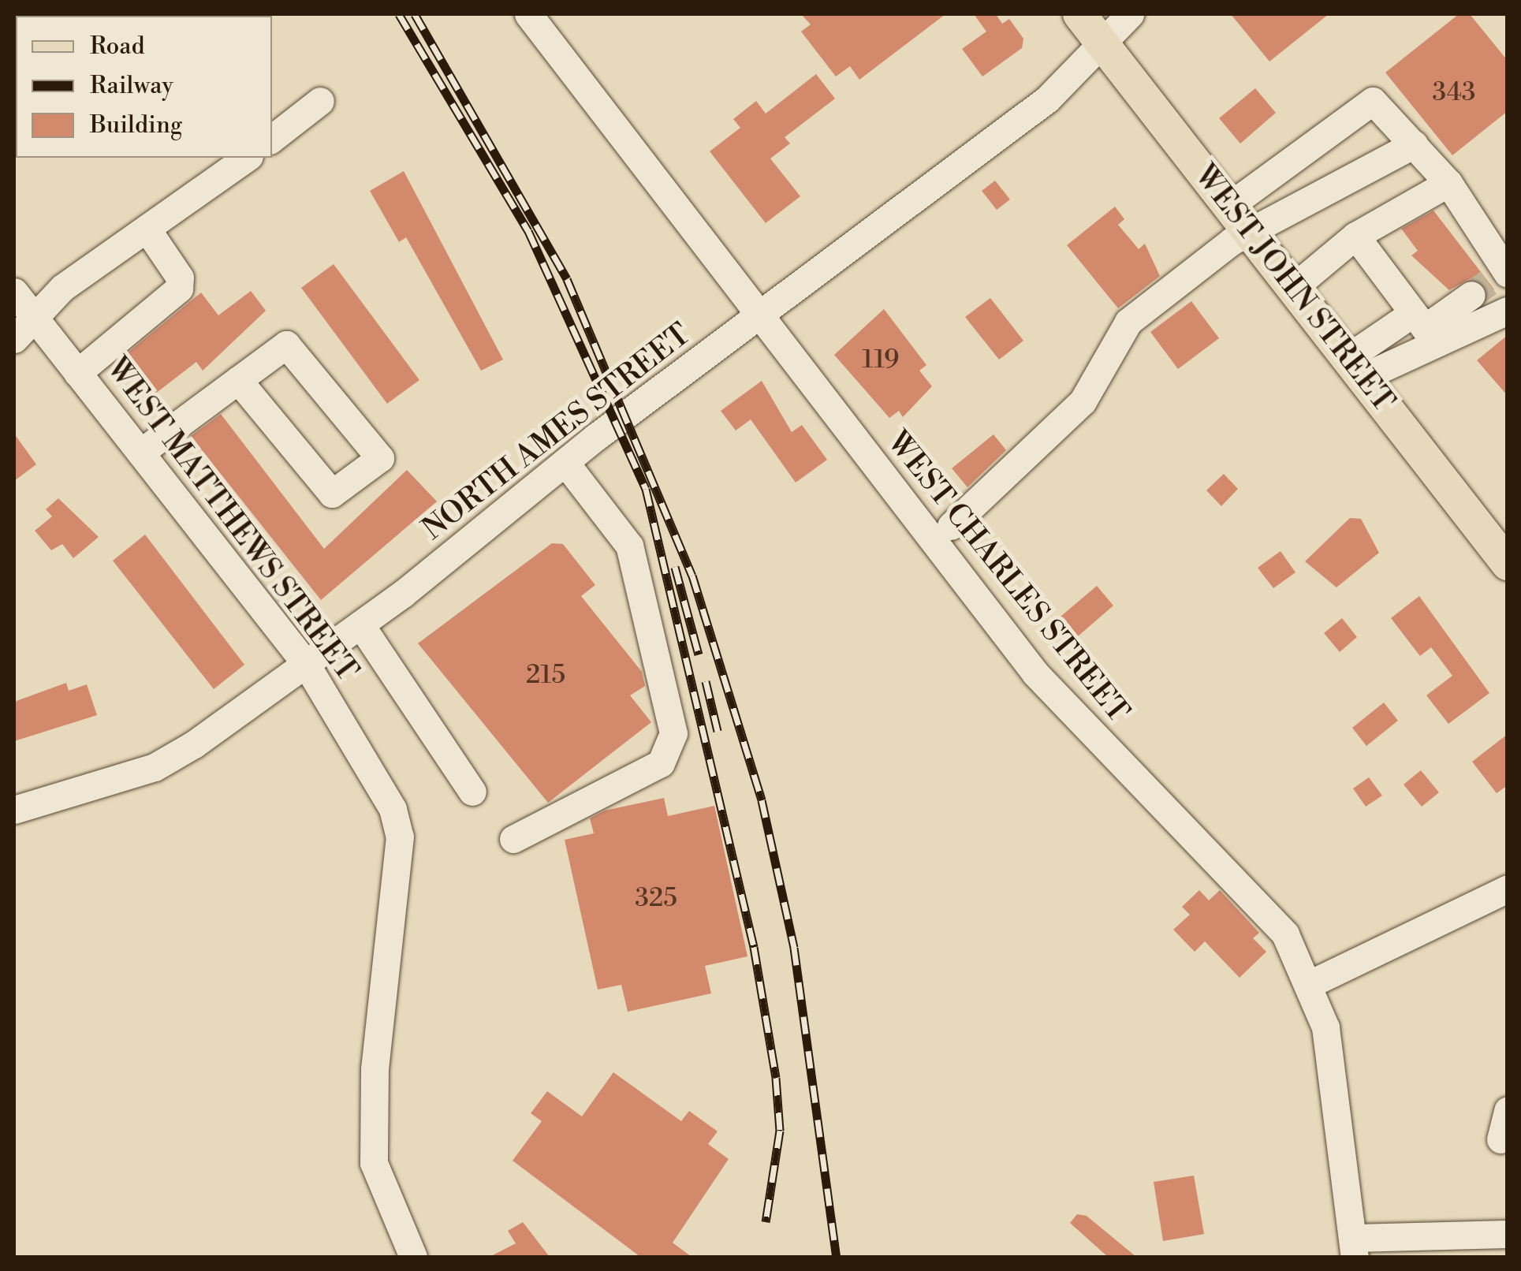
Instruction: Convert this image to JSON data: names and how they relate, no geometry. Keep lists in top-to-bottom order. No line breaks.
{"streets":{"main road":["WEST JOHN STREET"],"street":["NORTH AMES STREET","WEST MATTHEWS STREET","WEST CHARLES STREET"]},"crossings":[["WEST JOHN STREET","NORTH AMES STREET"],["NORTH AMES STREET","WEST MATTHEWS STREET"],["NORTH AMES STREET","WEST CHARLES STREET"]],"house_numbers":["343","119","215","325"],"legend":["Road","Railway","Building"]}
